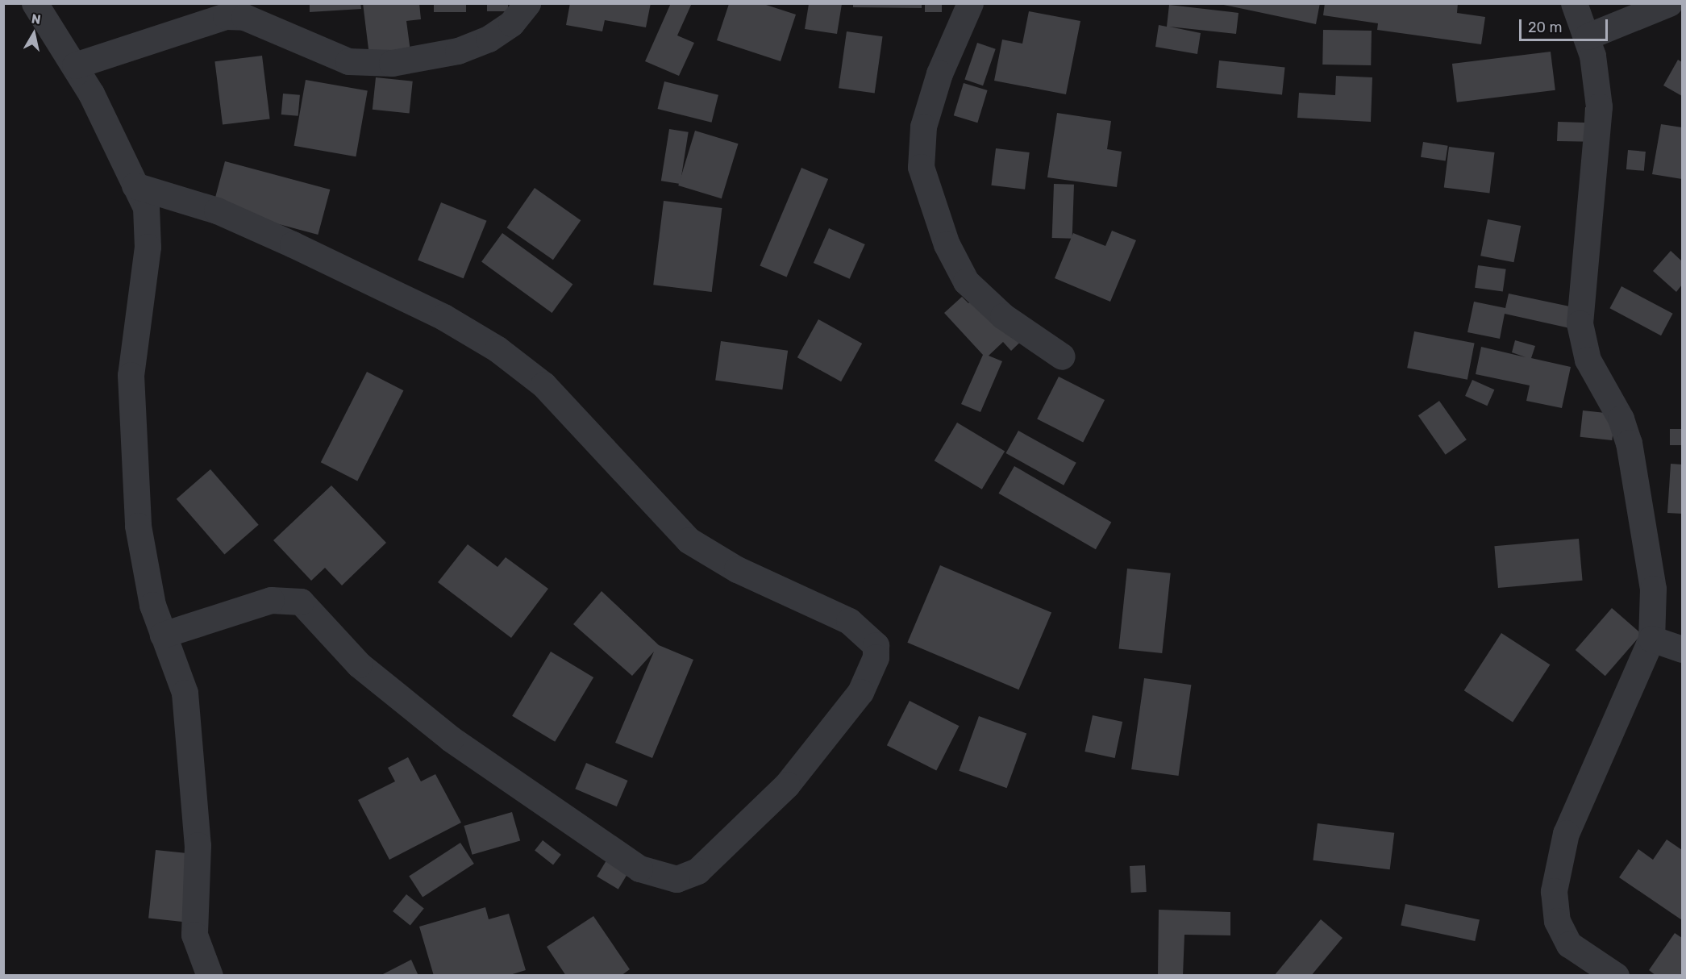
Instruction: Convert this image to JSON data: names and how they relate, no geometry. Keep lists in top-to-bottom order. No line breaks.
{"scale_bar":"20 m","north":"top"}
